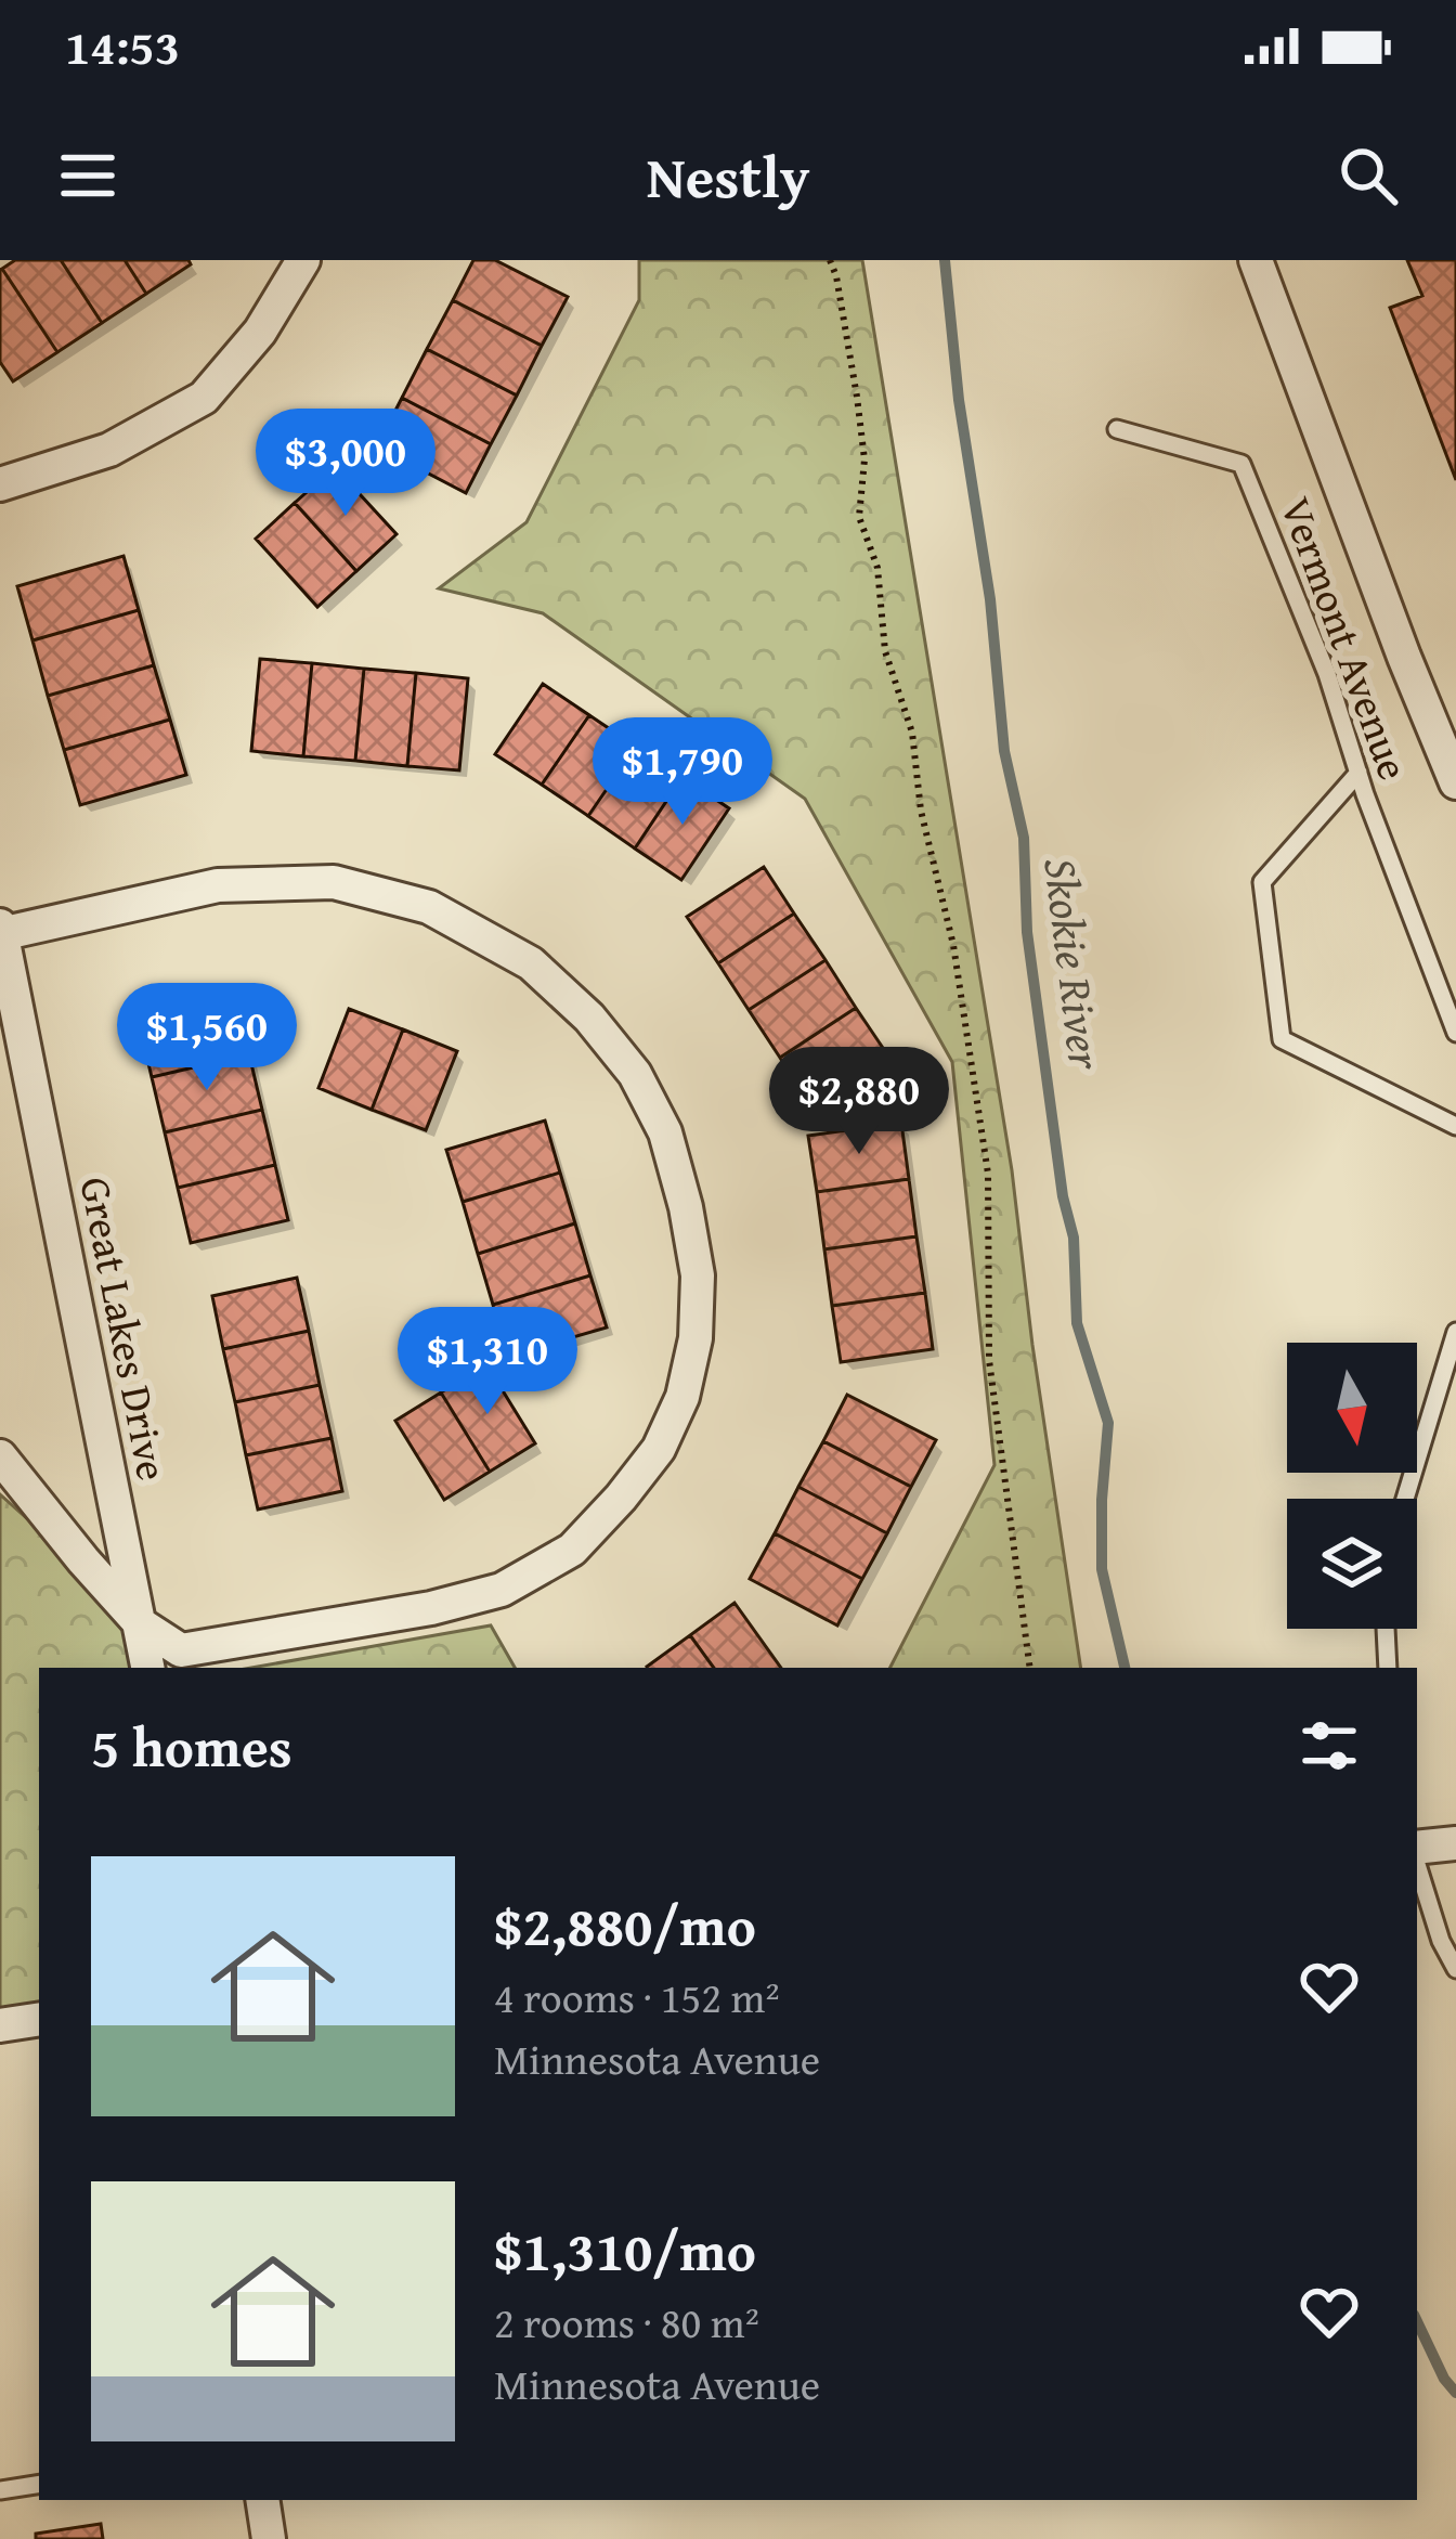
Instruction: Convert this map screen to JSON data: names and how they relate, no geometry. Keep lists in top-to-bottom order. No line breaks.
{"streets":{"street":["Great Lakes Drive"],"lane":["Vermont Avenue"]},"water":["Skokie River"],"north":"bottom","page":{"status":"14:53","header":"Nestly","price":["$3,000","$1,790","$1,560","$2,880","$1,310"],"heading":"5 homes","list":[{"name":"$2,880/mo","note":"4 rooms · 152 m² · Minnesota Avenue"},{"name":"$1,310/mo","note":"2 rooms · 80 m² · Minnesota Avenue"}]}}
